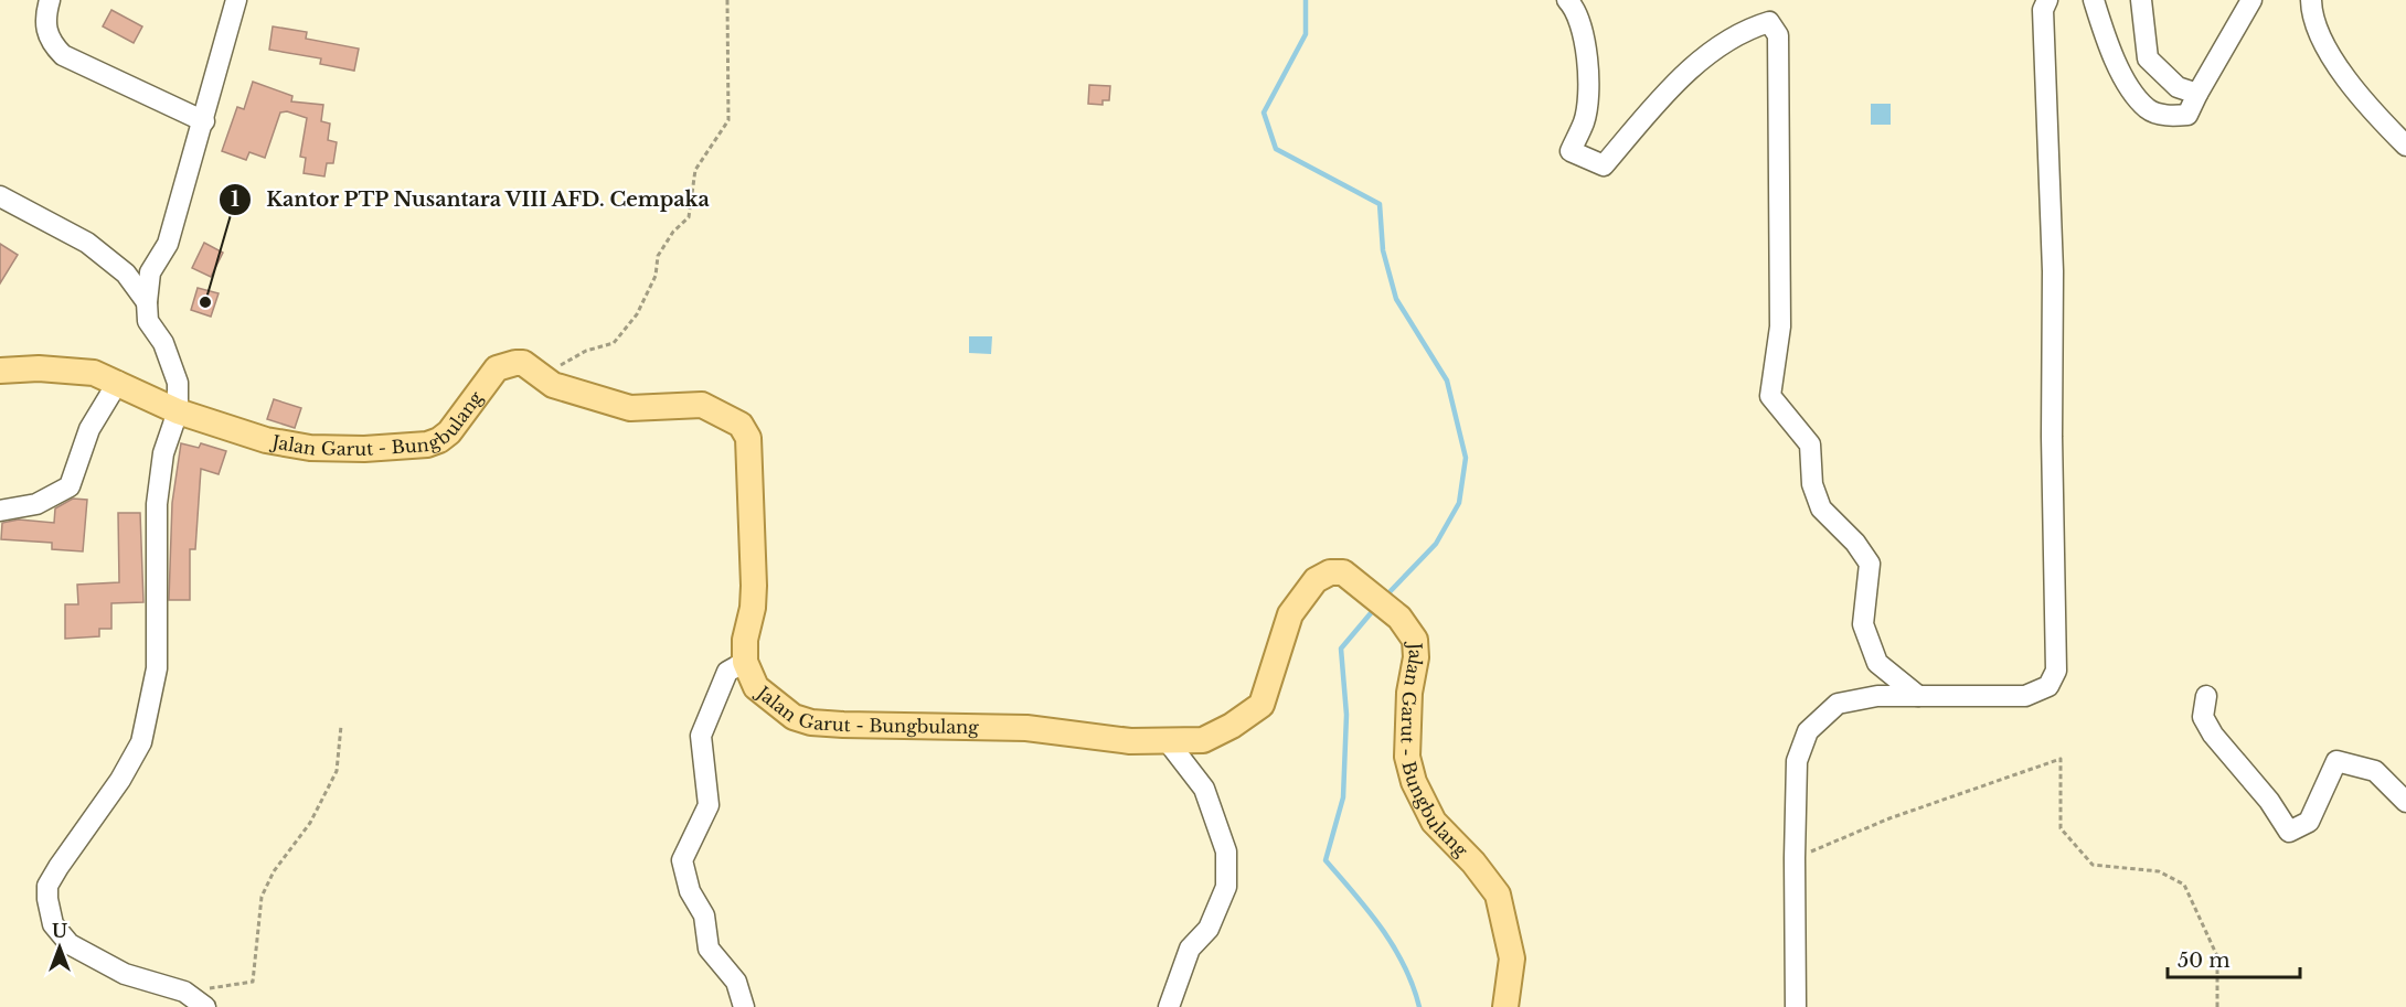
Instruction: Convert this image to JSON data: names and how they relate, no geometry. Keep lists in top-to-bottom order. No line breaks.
{"streets":{"main road":["Jalan Garut - Bungbulang"]},"places":["Kantor PTP Nusantara VIII AFD. Cempaka"],"scale_bar":"50 m","north":"top"}
